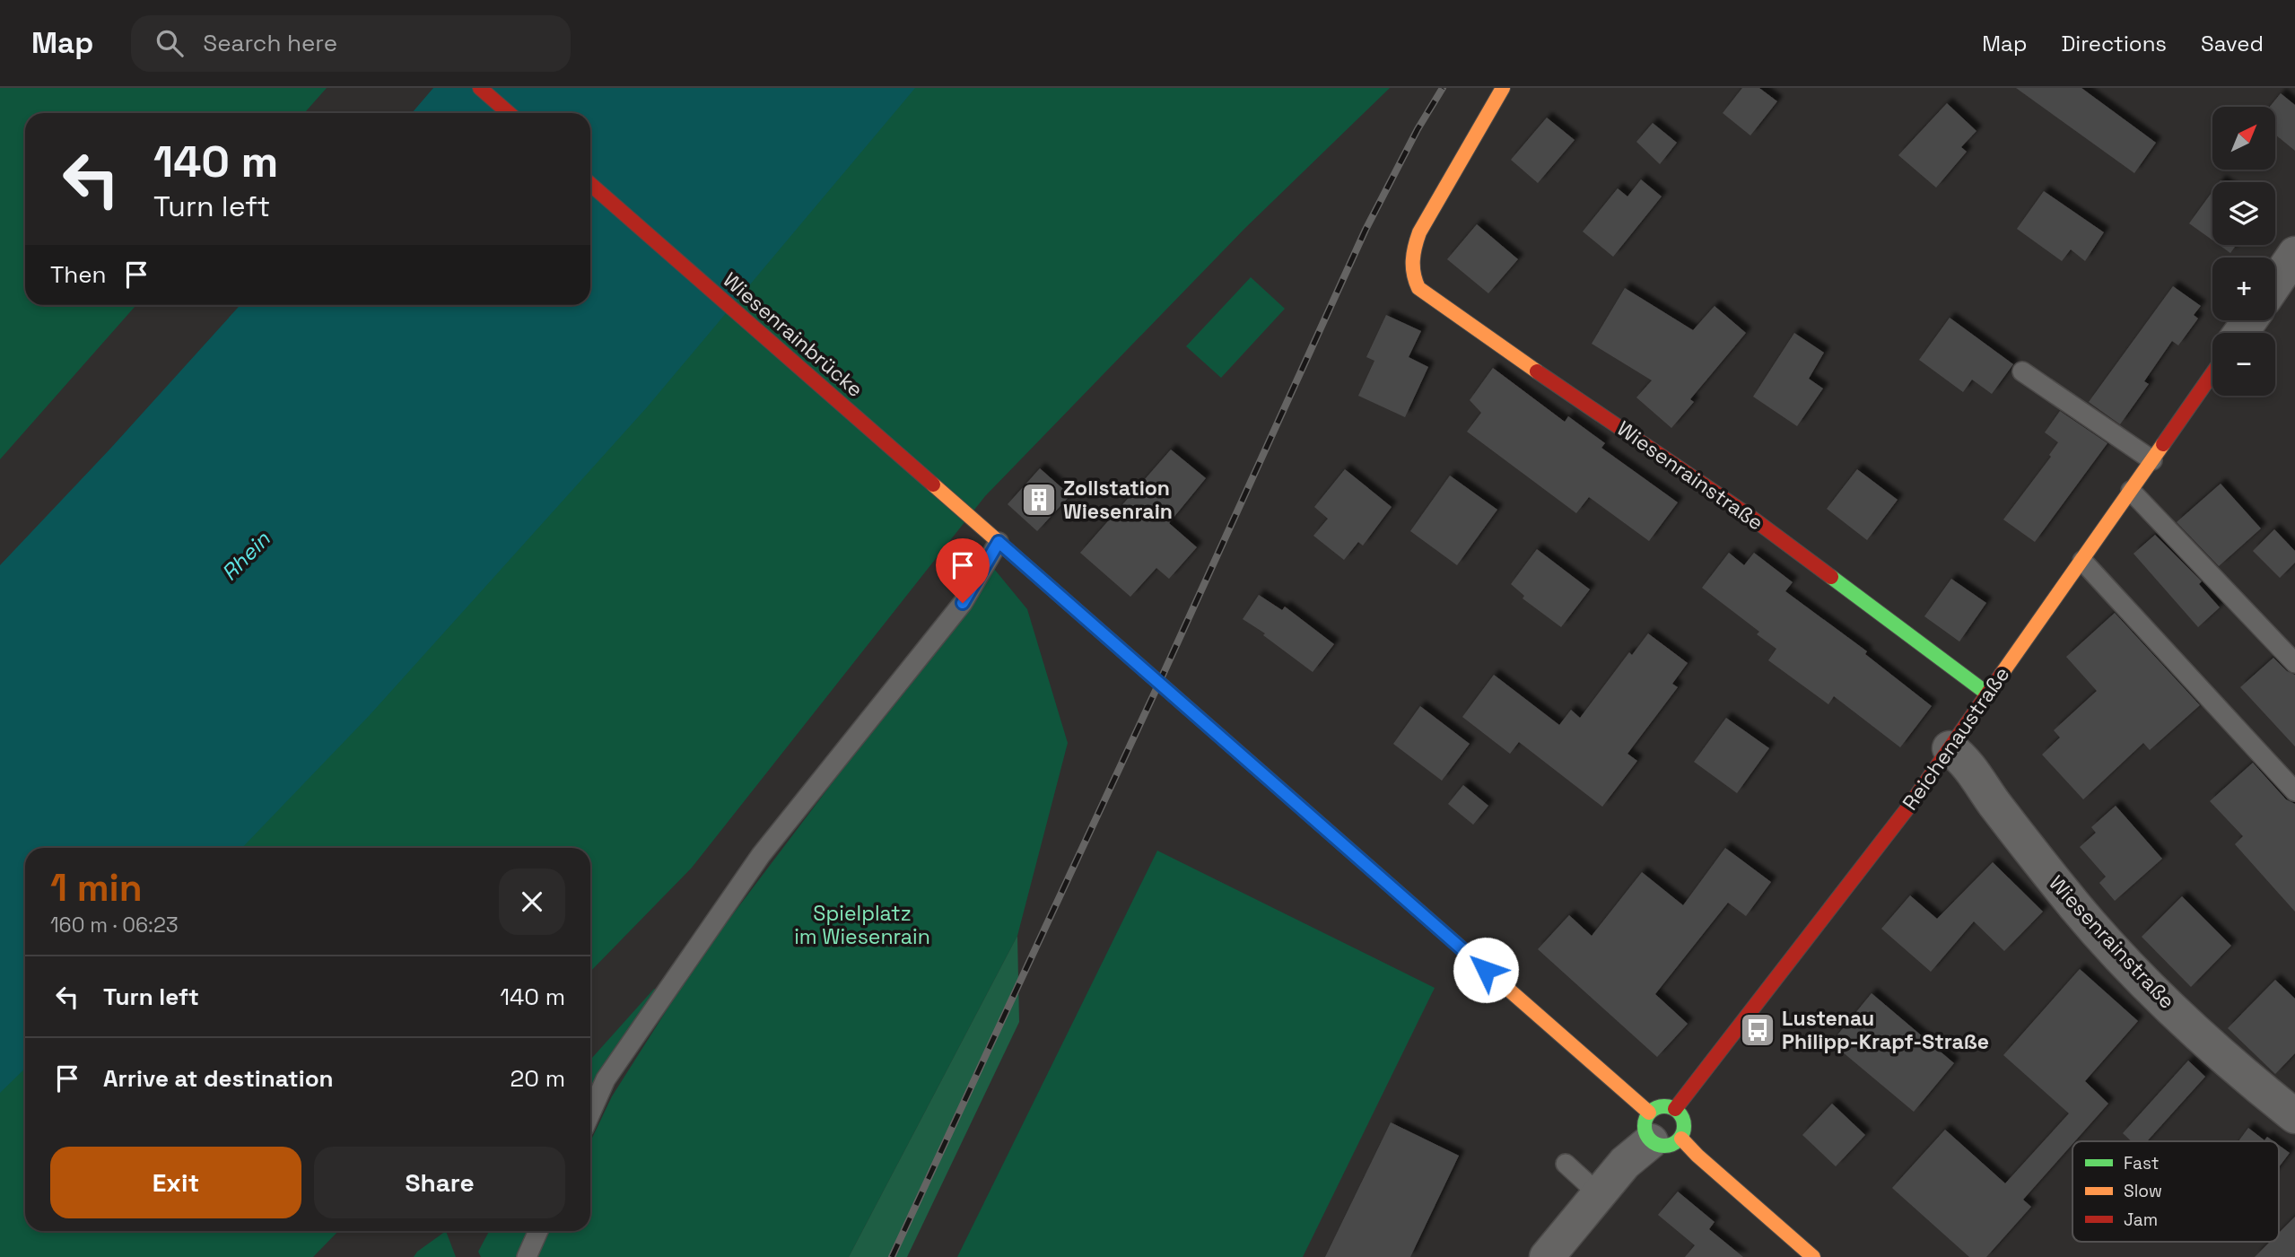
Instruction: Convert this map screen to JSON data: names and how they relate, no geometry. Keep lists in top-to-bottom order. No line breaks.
{"streets":{"street":["Wiesenrainbrücke","Wiesenrainstraße","Reichenaustraße"]},"crossings":[["Wiesenrainstraße","Reichenaustraße"]],"water":["Rhein"],"parks":["Spielplatz im Wiesenrain"],"places":{"building":["Zollstation Wiesenrain"],"bus stop":["Lustenau Philipp-Krapf-Straße"]},"legend":["Fast","Slow","Jam"],"north":"top right","page":{"header":"Map","search":"Search here","nav":["Map","Directions","Saved"],"map_buttons":["+","−"],"turn":["140 m","Turn left"],"then":"Then","heading":["1 min","160 m · 06:23"],"list":[{"name":"Turn left","value":"140 m"},{"name":"Arrive at destination","value":"20 m"}],"buttons":["Exit","Share"]}}
